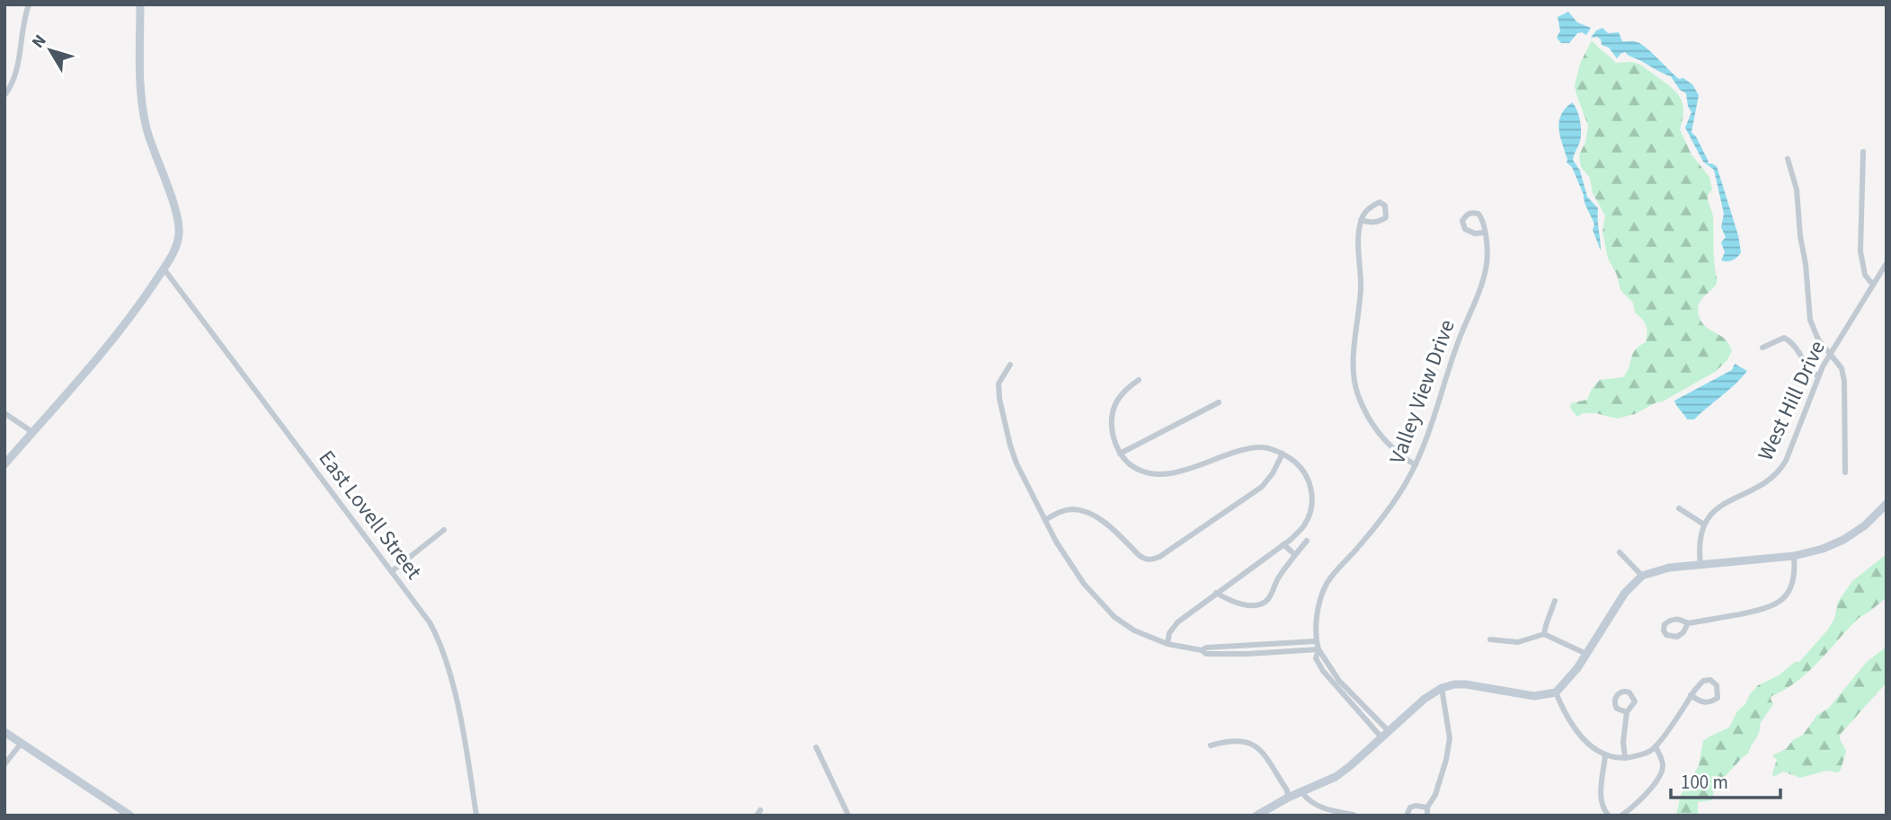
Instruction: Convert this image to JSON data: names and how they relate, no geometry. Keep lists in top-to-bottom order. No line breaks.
{"streets":{"street":["Valley View Drive","West Hill Drive","East Lovell Street"]},"scale_bar":"100 m","north":"top left"}
